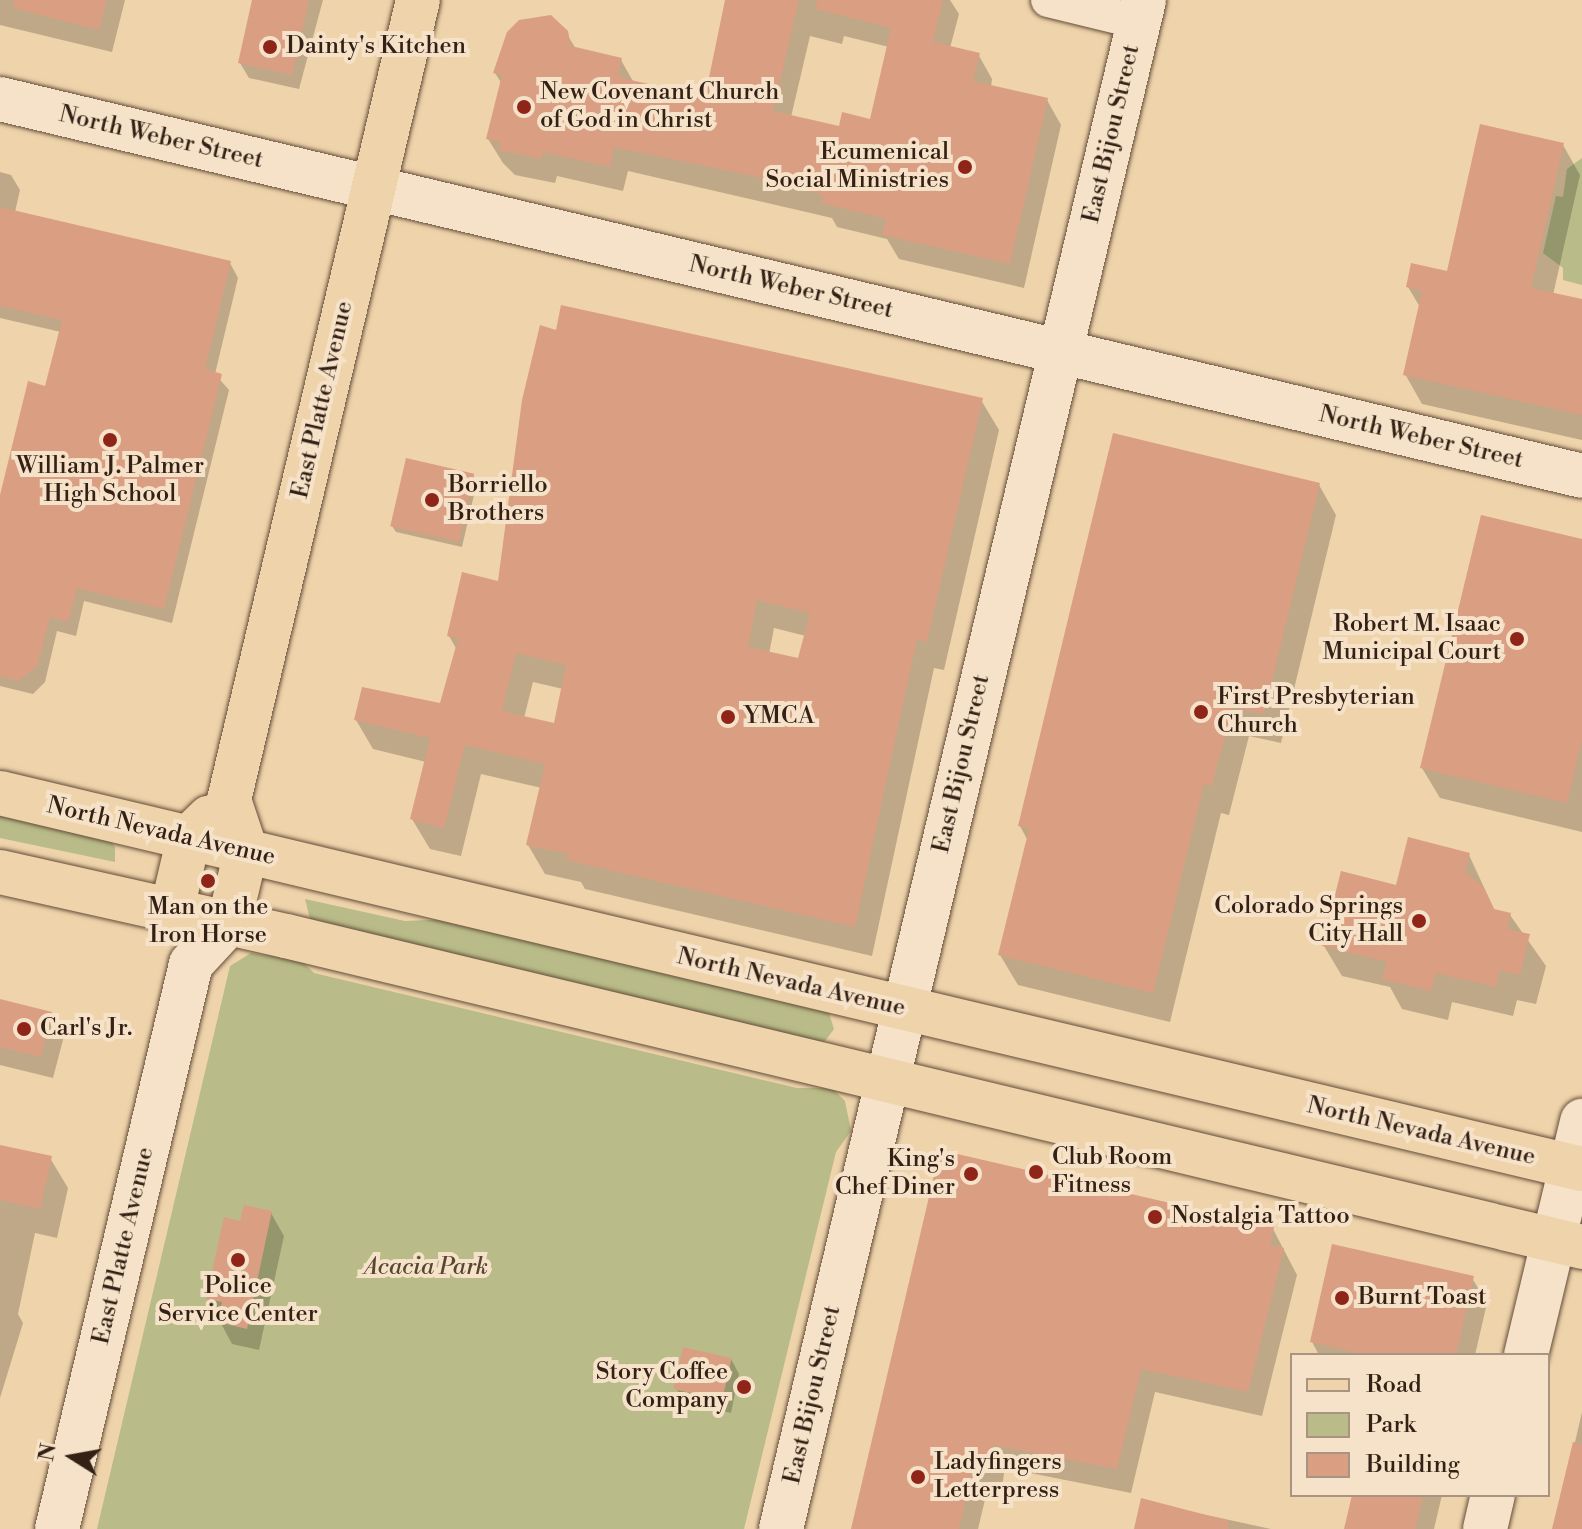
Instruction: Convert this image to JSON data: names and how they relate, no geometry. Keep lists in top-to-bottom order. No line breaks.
{"streets":{"main road":["East Bijou Street","North Weber Street","East Platte Avenue","North Nevada Avenue"]},"crossings":[["East Bijou Street","North Weber Street"],["East Bijou Street","North Nevada Avenue"],["North Weber Street","East Platte Avenue"],["East Platte Avenue","North Nevada Avenue"]],"parks":["Acacia Park"],"places":["Dainty's Kitchen","New Covenant Church of God in Christ","Ecumenical Social Ministries","William J. Palmer High School","Borriello Brothers","Robert M. Isaac Municipal Court","First Presbyterian Church","YMCA","Man on the Iron Horse","Colorado Springs City Hall","Carl's Jr.","Club Room Fitness","King's Chef Diner","Nostalgia Tattoo","Police Service Center","Burnt Toast","Story Coffee Company","Ladyfingers Letterpress"],"legend":["Road","Park","Building"],"north":"left"}
